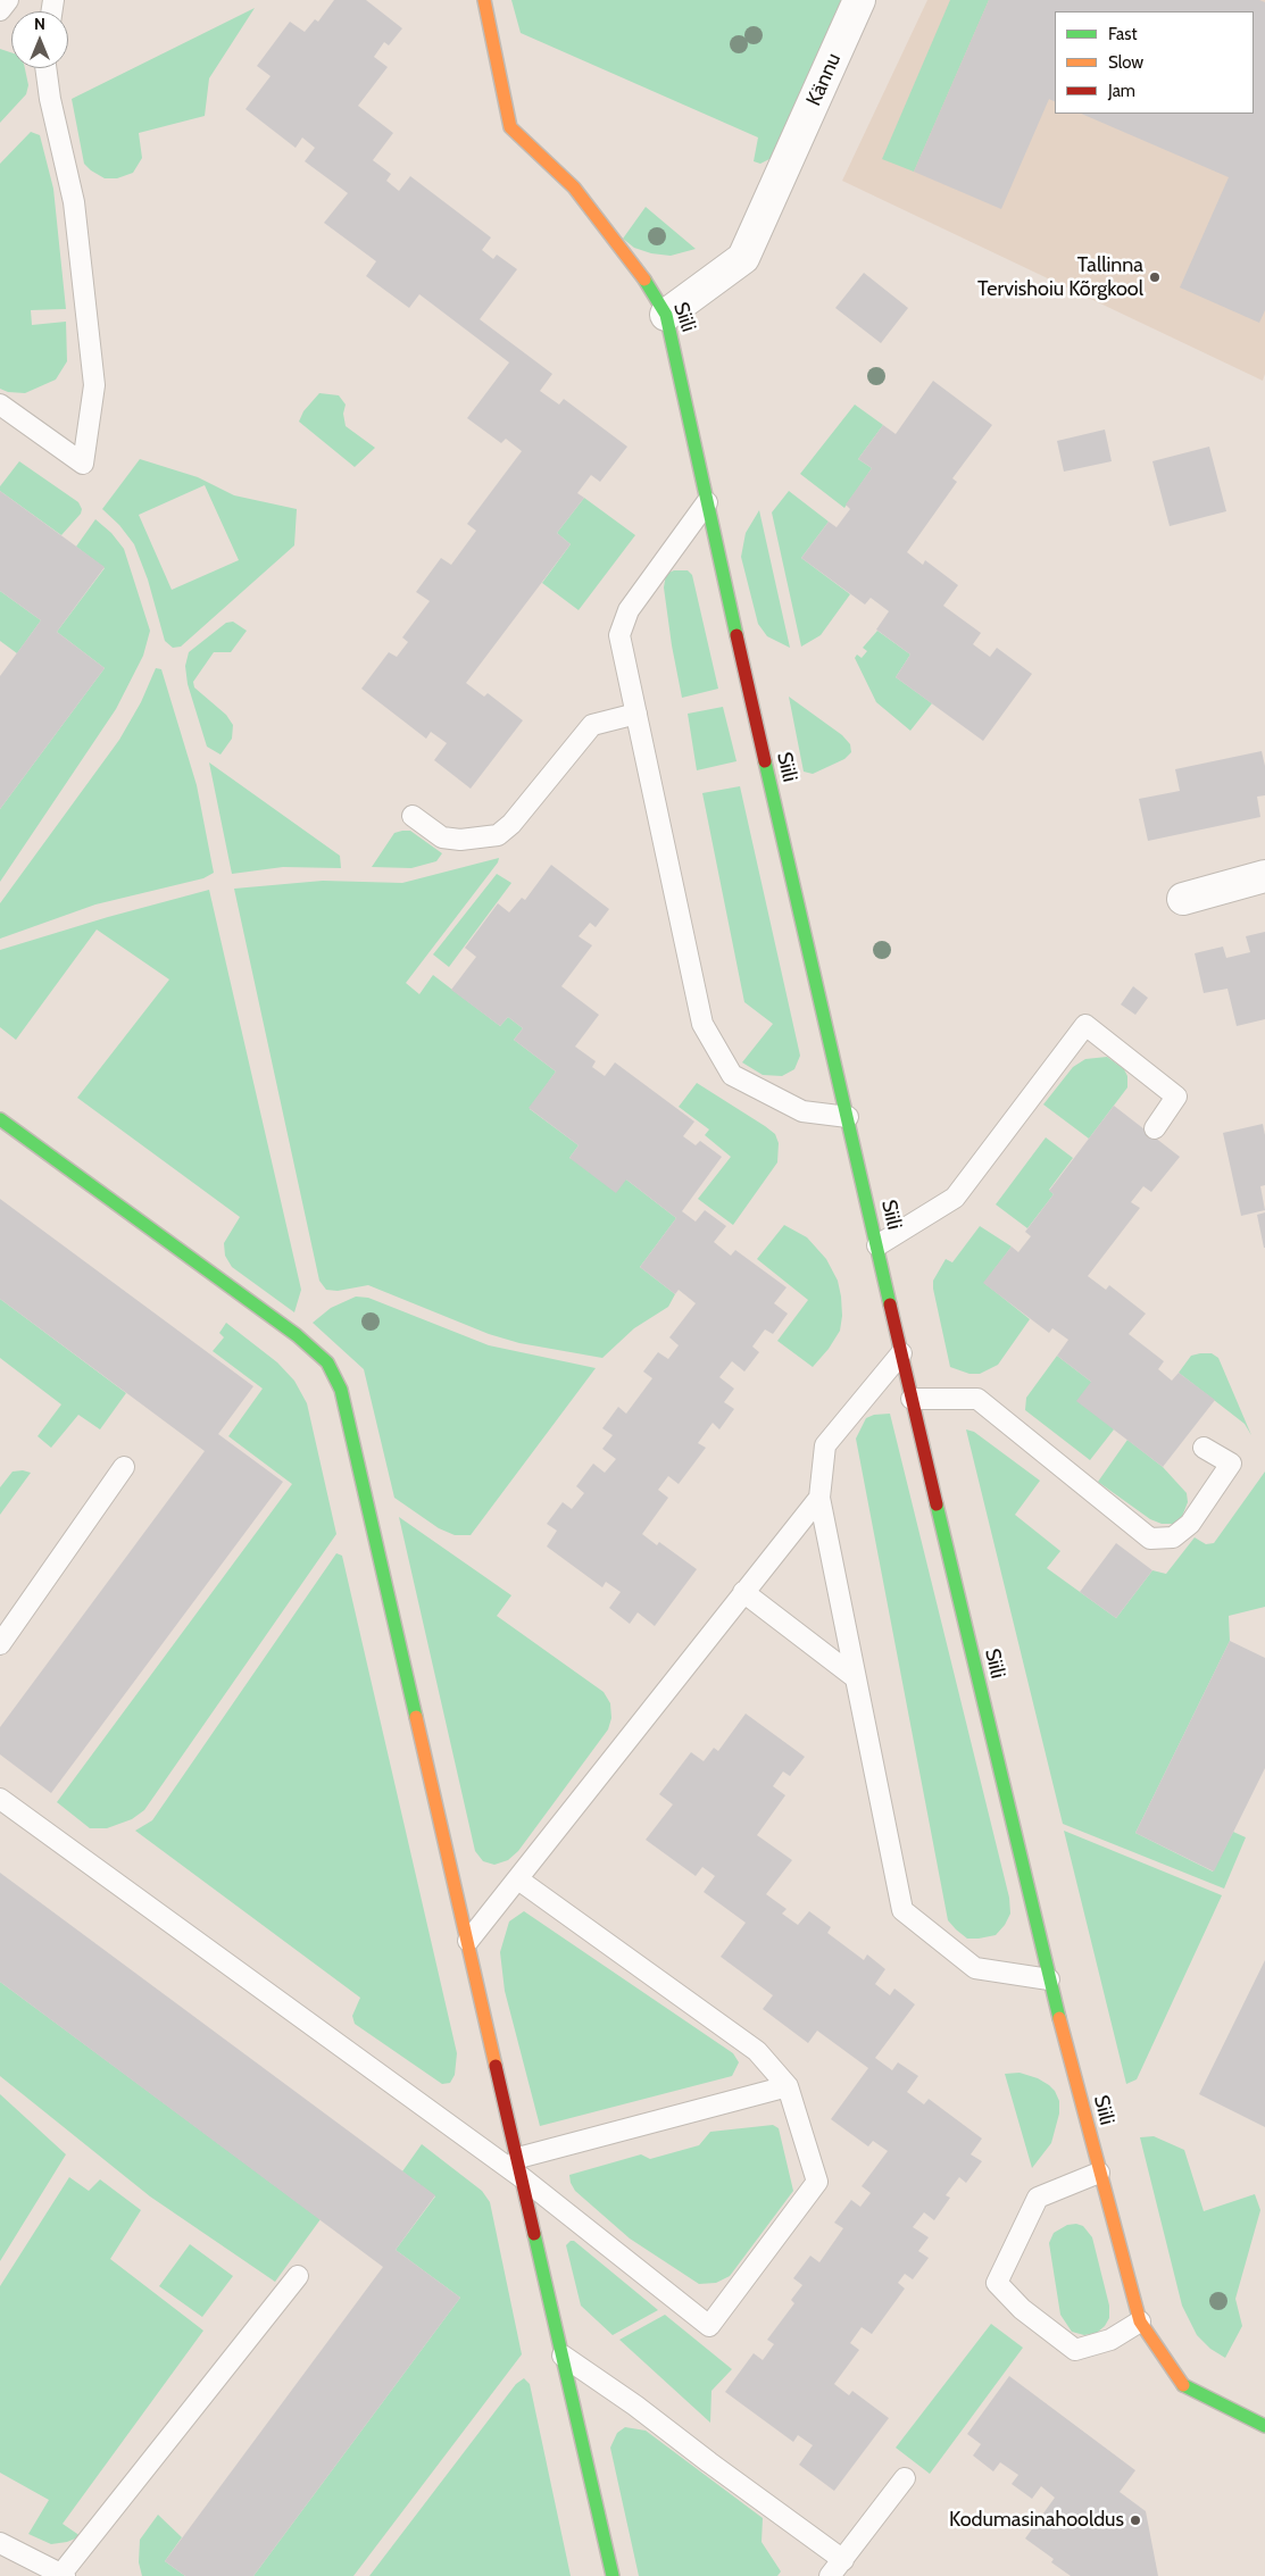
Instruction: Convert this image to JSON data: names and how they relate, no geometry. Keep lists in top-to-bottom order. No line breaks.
{"streets":{"street":["Kännu","Siili"]},"crossings":[["Kännu","Siili"]],"places":["Tallinna Tervishoiu Kõrgkool","Kodumasinahooldus"],"legend":["Fast","Slow","Jam"],"north":"top"}
